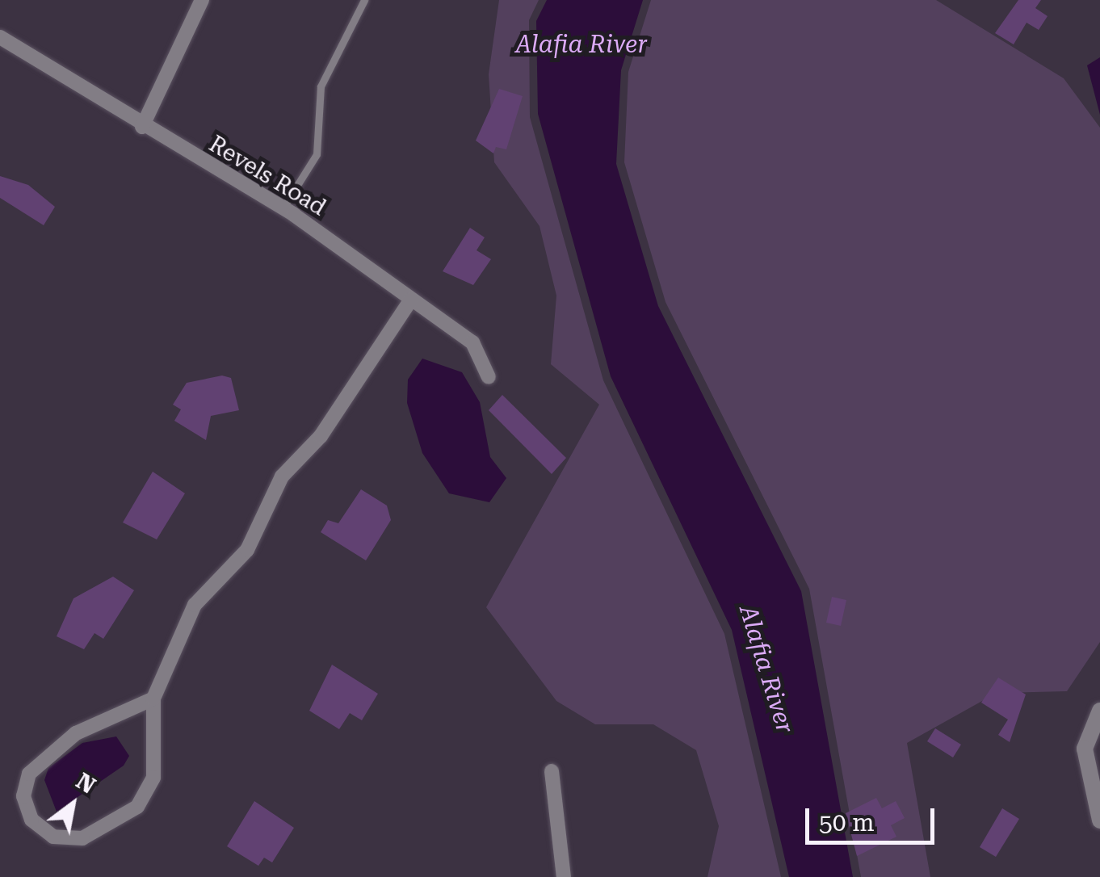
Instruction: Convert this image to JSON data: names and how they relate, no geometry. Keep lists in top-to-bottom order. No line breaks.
{"streets":{"street":["Revels Road"]},"water":["Alafia River"],"scale_bar":"50 m","north":"top right"}
